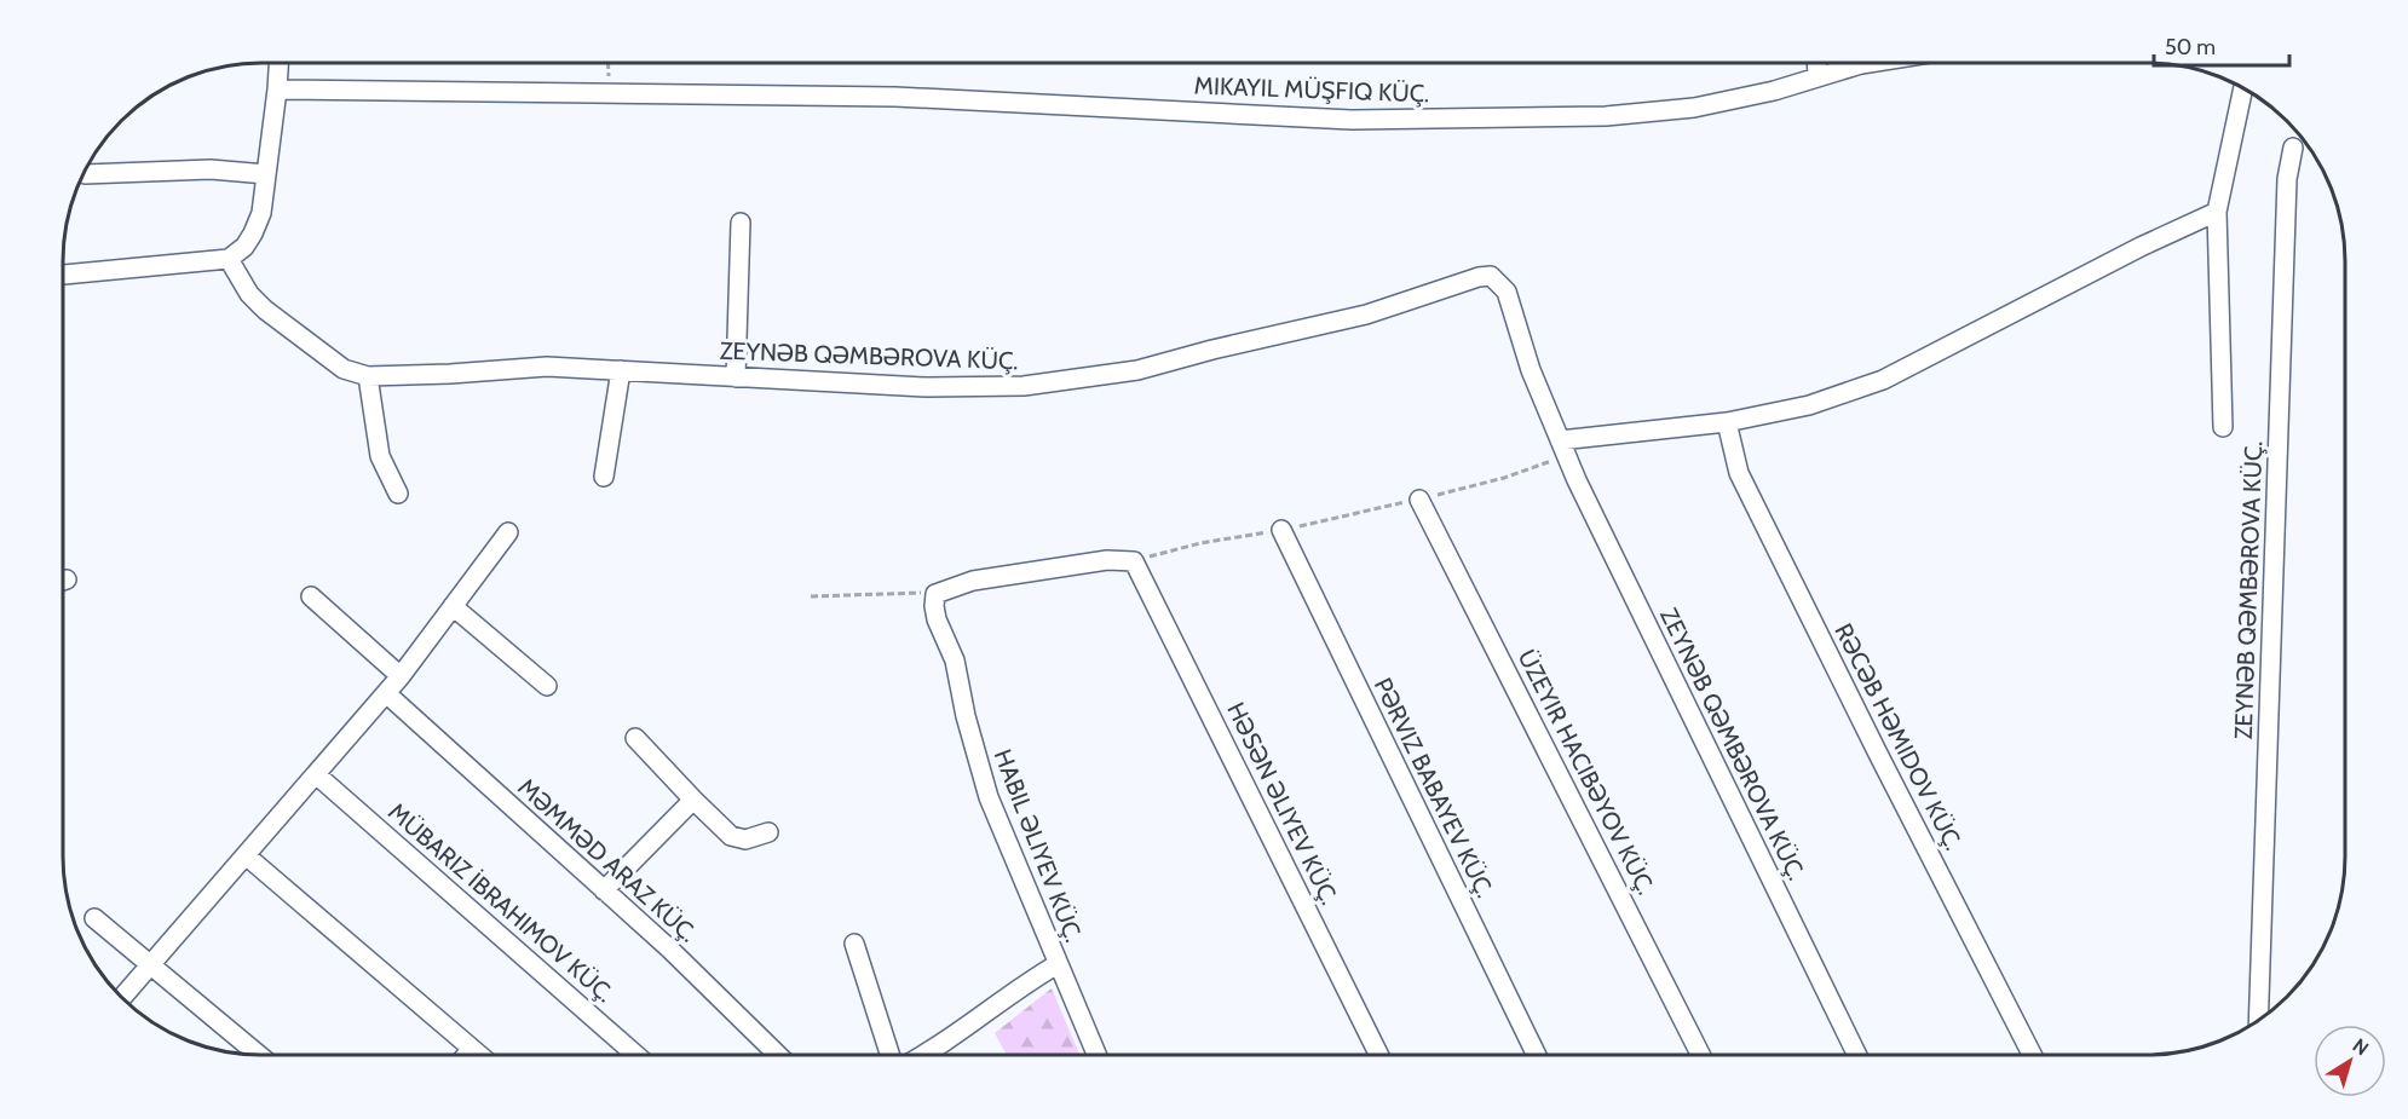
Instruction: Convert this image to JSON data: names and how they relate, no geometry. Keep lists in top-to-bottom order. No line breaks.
{"streets":{"street":["ZEYNƏB QƏMBƏROVA KÜÇ.","RƏCƏB HƏMIDOV KÜÇ.","PƏRVIZ BABAYEV KÜÇ.","HƏSƏN ƏLIYEV KÜÇ.","HABIL ƏLIYEV KÜÇ.","MƏMMƏD ARAZ KÜÇ.","MÜBARIZ İBRAHIMOV KÜÇ."]},"scale_bar":"50 m","north":"top right"}
